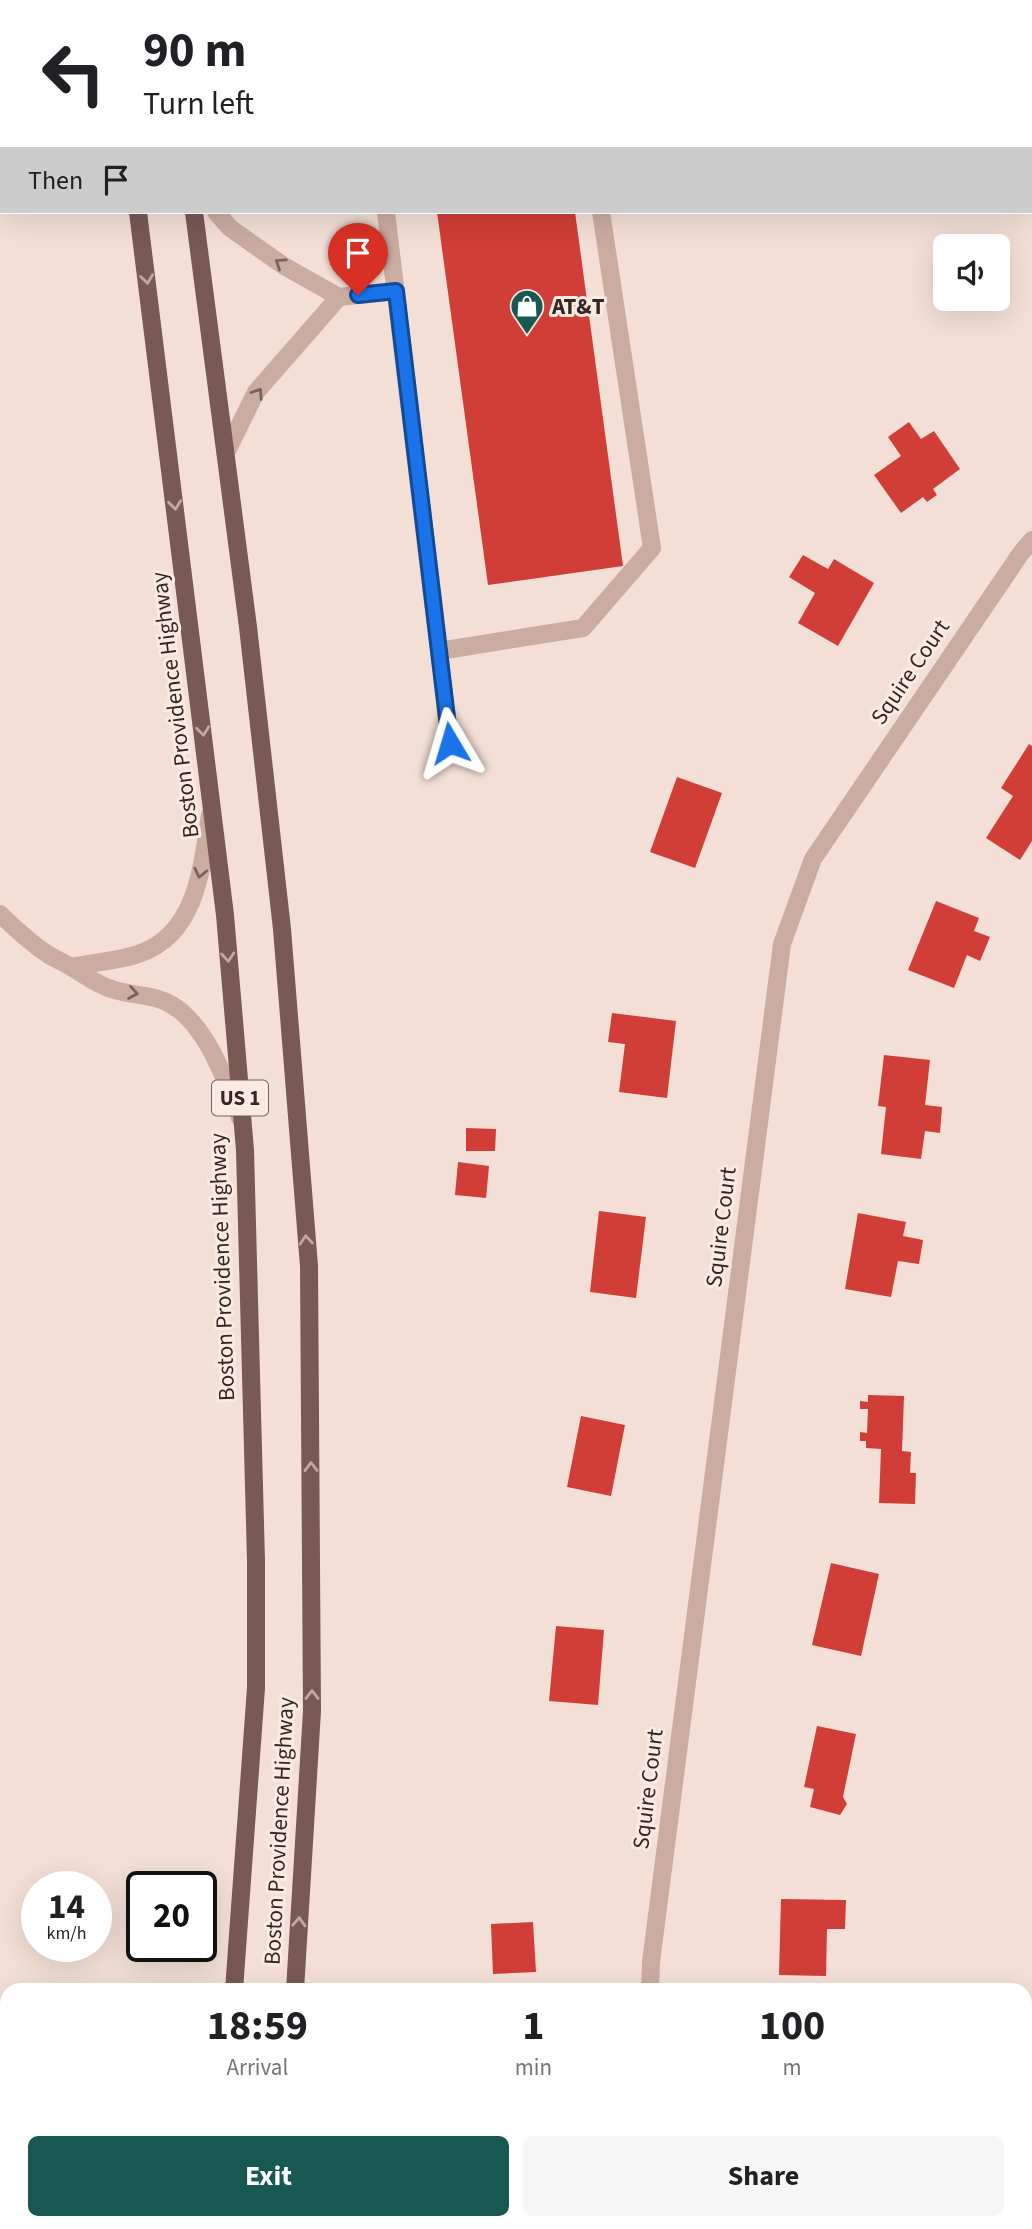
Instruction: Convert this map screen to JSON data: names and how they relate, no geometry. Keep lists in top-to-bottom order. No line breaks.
{"streets":{"main road":["Boston Providence Highway","US 1"],"street":["Squire Court"]},"places":{"shop":["AT&T"]},"page":{"turn":["90 m","Turn left"],"then":"Then","speed":"14 km/h","limit":"20","eta":["18:59","Arrival","1","min","100","m"],"buttons":["Exit","Share"]}}
